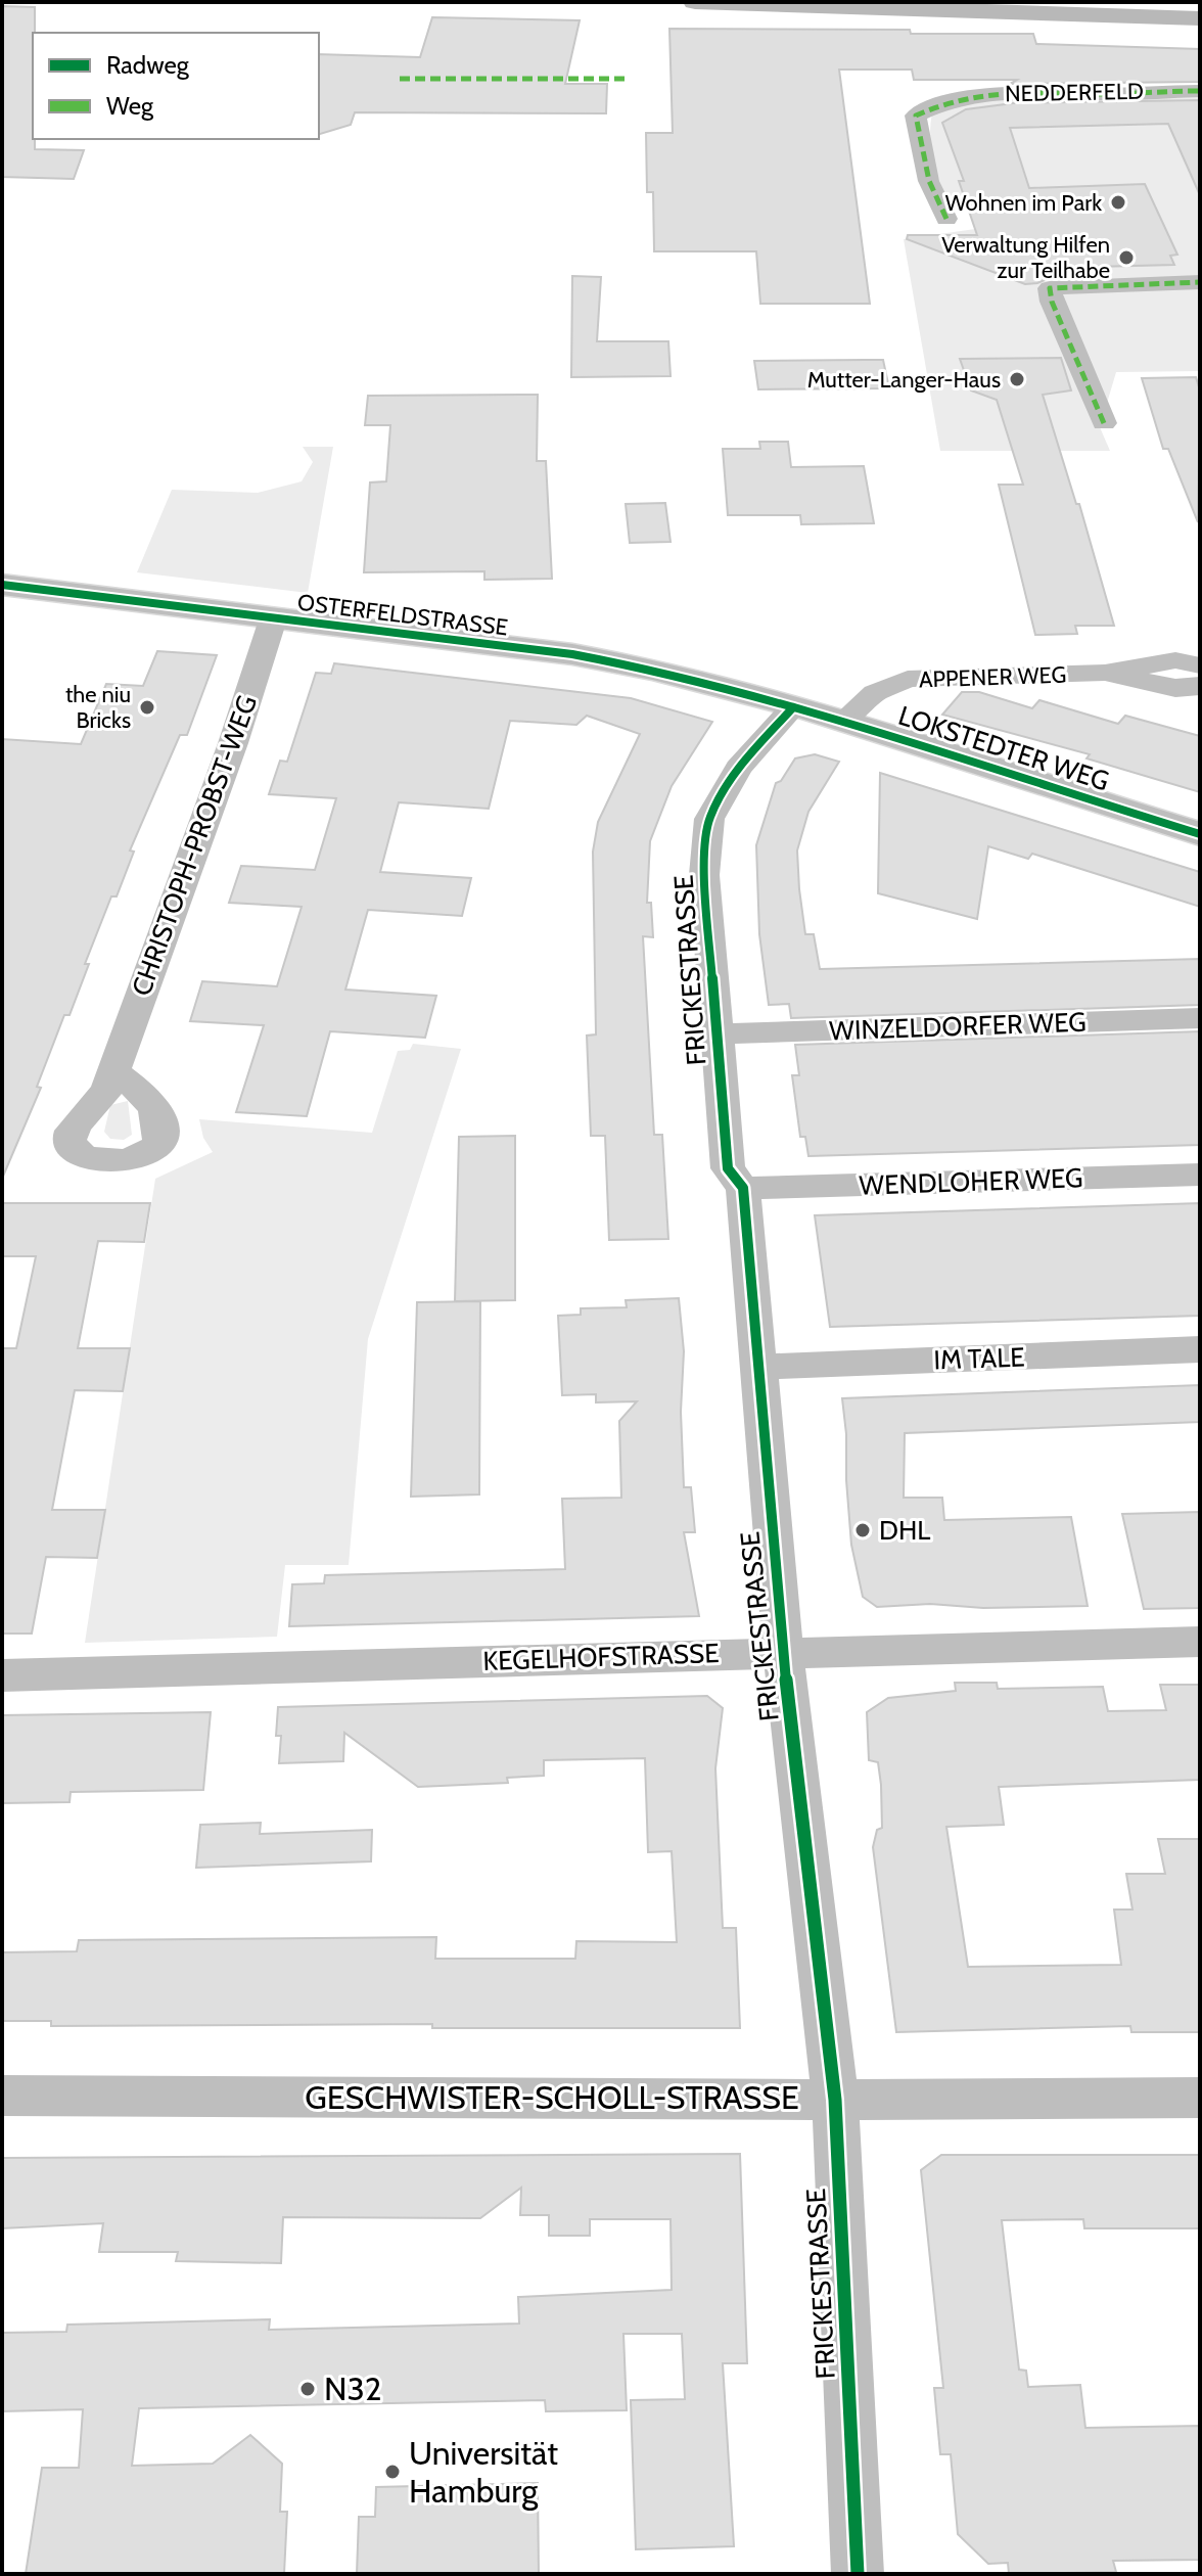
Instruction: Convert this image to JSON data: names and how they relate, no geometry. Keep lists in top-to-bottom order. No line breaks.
{"streets":{"main road":["OSTERFELDSTRASSE","LOKSTEDTER WEG"],"street":["NEDDERFELD","APPENER WEG","CHRISTOPH-PROBST-WEG","FRICKESTRASSE","WINZELDORFER WEG","WENDLOHER WEG","IM TALE","KEGELHOFSTRASSE","GESCHWISTER-SCHOLL-STRASSE"]},"crossings":[["OSTERFELDSTRASSE","LOKSTEDTER WEG"],["OSTERFELDSTRASSE","CHRISTOPH-PROBST-WEG"],["OSTERFELDSTRASSE","FRICKESTRASSE"],["APPENER WEG","LOKSTEDTER WEG"],["LOKSTEDTER WEG","FRICKESTRASSE"],["FRICKESTRASSE","WINZELDORFER WEG"],["FRICKESTRASSE","WENDLOHER WEG"],["FRICKESTRASSE","IM TALE"],["FRICKESTRASSE","KEGELHOFSTRASSE"],["FRICKESTRASSE","GESCHWISTER-SCHOLL-STRASSE"]],"places":["Wohnen im Park","Verwaltung Hilfen zur Teilhabe","Mutter-Langer-Haus","the niu Bricks","DHL","N32","Universität Hamburg"],"legend":["Radweg","Weg"]}
